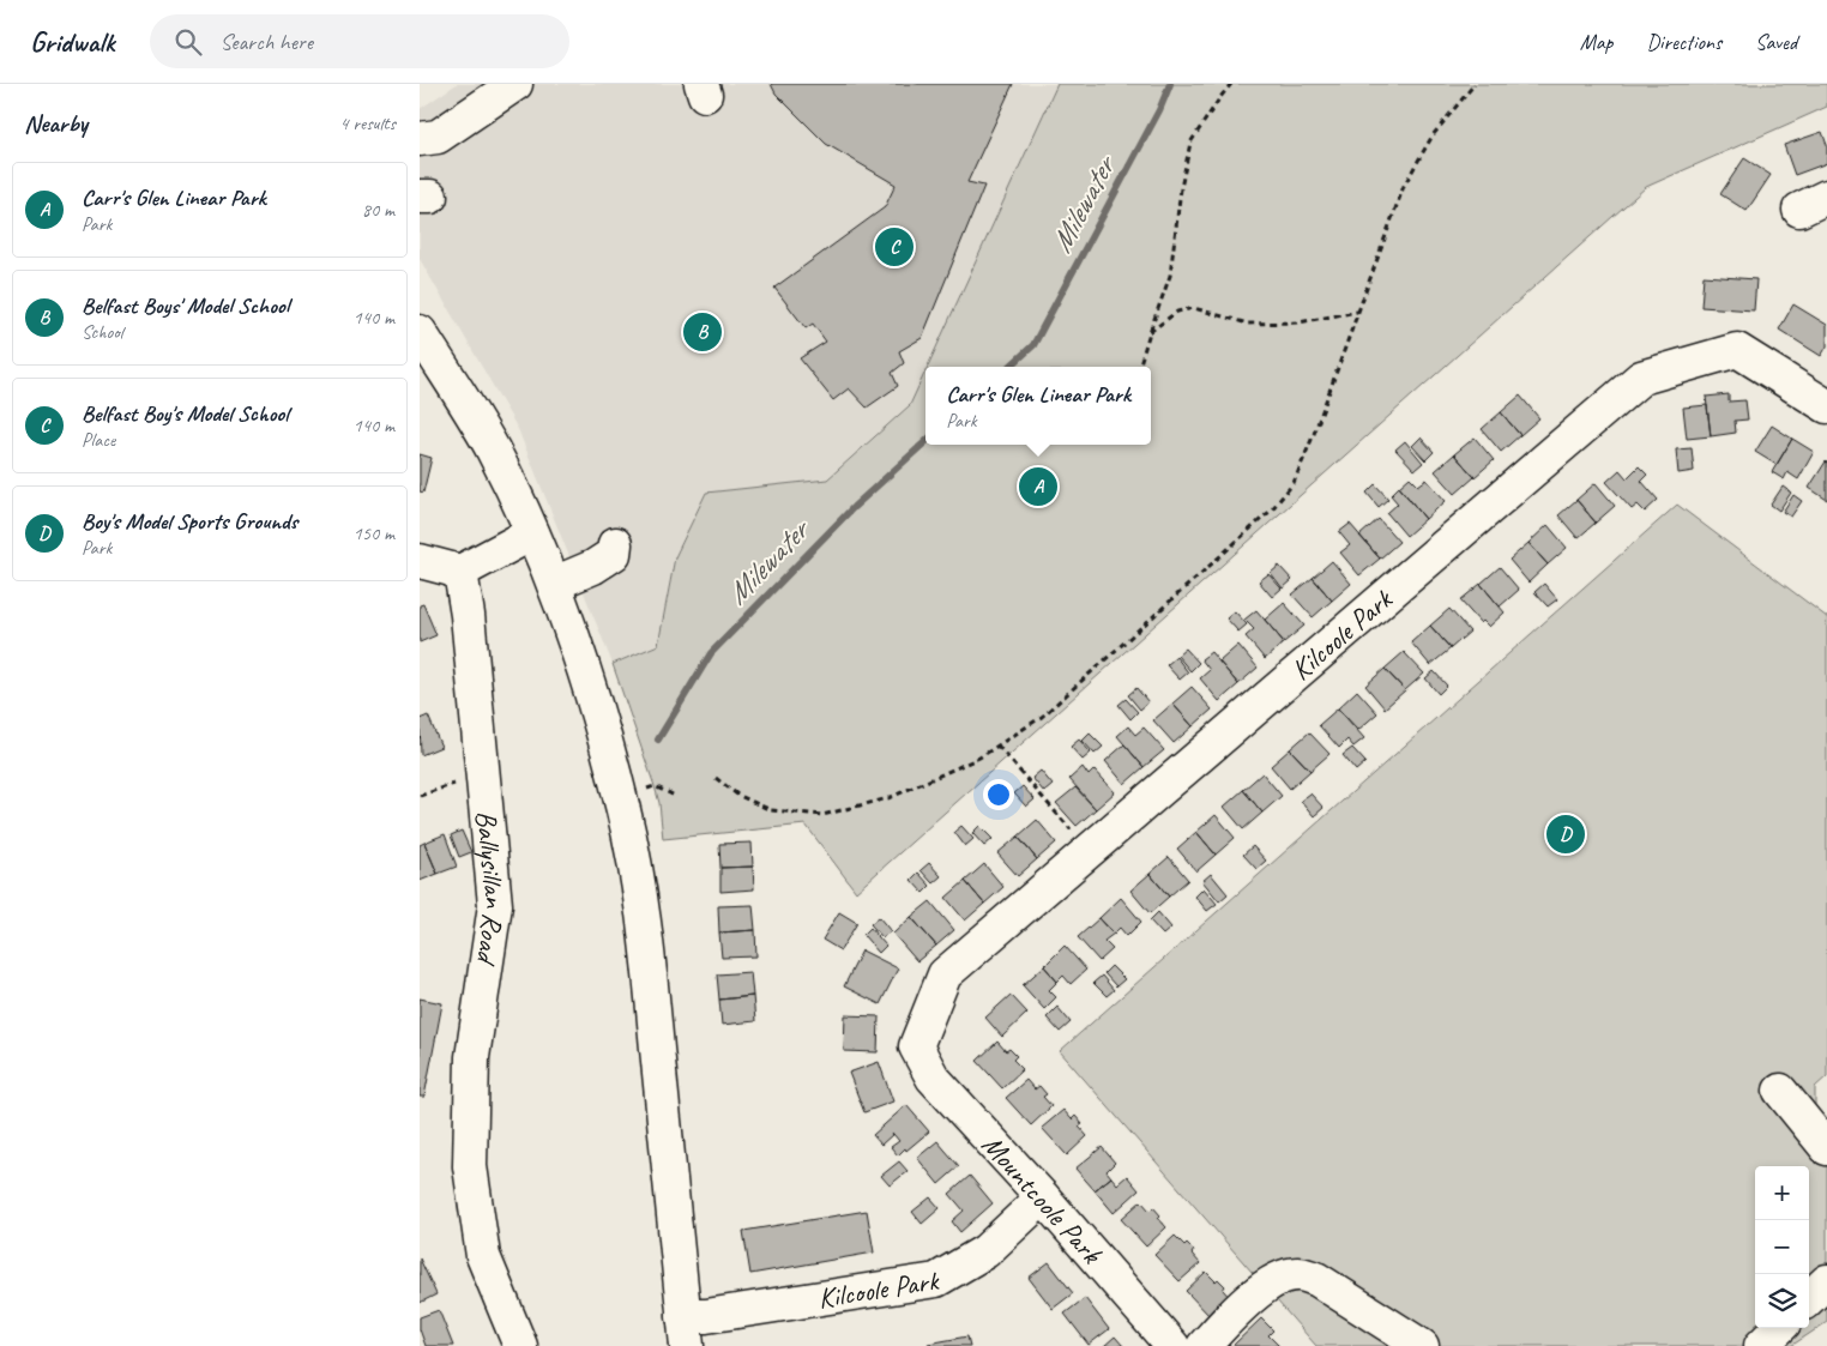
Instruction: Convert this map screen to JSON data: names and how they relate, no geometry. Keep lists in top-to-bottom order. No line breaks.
{"streets":{"main road":["Kilcoole Park","Ballysillan Road","Mountcoole Park"]},"crossings":[["Kilcoole Park","Mountcoole Park"]],"water":["Milewater"],"page":{"header":"Gridwalk","search":"Search here","nav":["Map","Directions","Saved"],"heading":["Nearby","4 results"],"list":[{"mark":"A","name":"Carr's Glen Linear Park","note":"Park","value":"80 m"},{"mark":"B","name":"Belfast Boys' Model School","note":"School","value":"140 m"},{"mark":"C","name":"Belfast Boy's Model School","note":"Place","value":"140 m"},{"mark":"D","name":"Boy's Model Sports Grounds","note":"Park","value":"150 m"}],"pins":["C","B","A","D"],"popup":["Carr's Glen Linear Park","Park"],"map_buttons":["+","−"]}}
